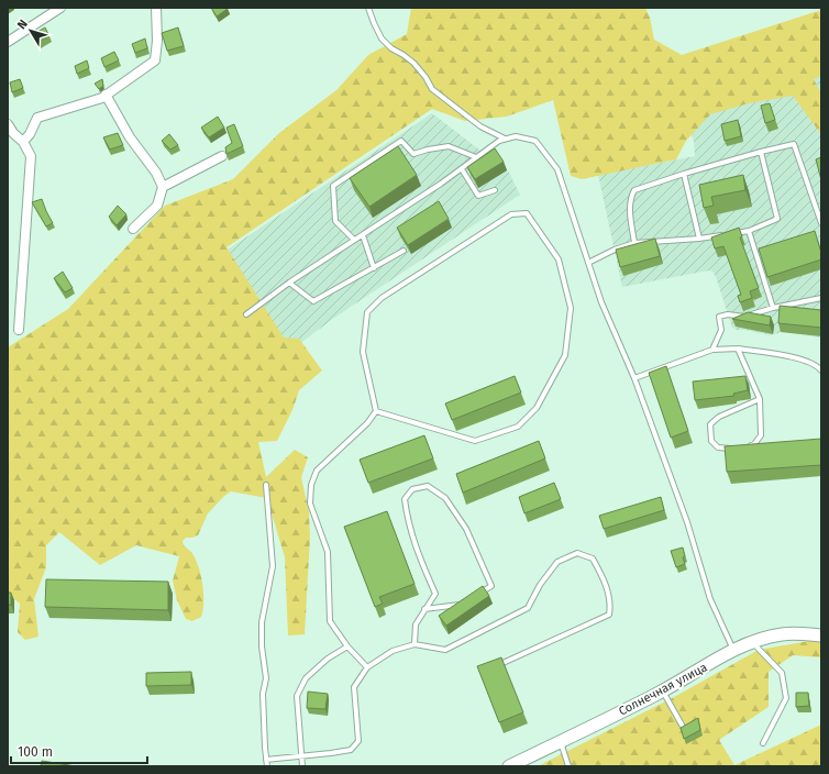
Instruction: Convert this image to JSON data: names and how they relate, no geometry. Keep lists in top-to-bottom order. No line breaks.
{"streets":{"street":["Солнечная улица"]},"scale_bar":"100 m","north":"top left"}
